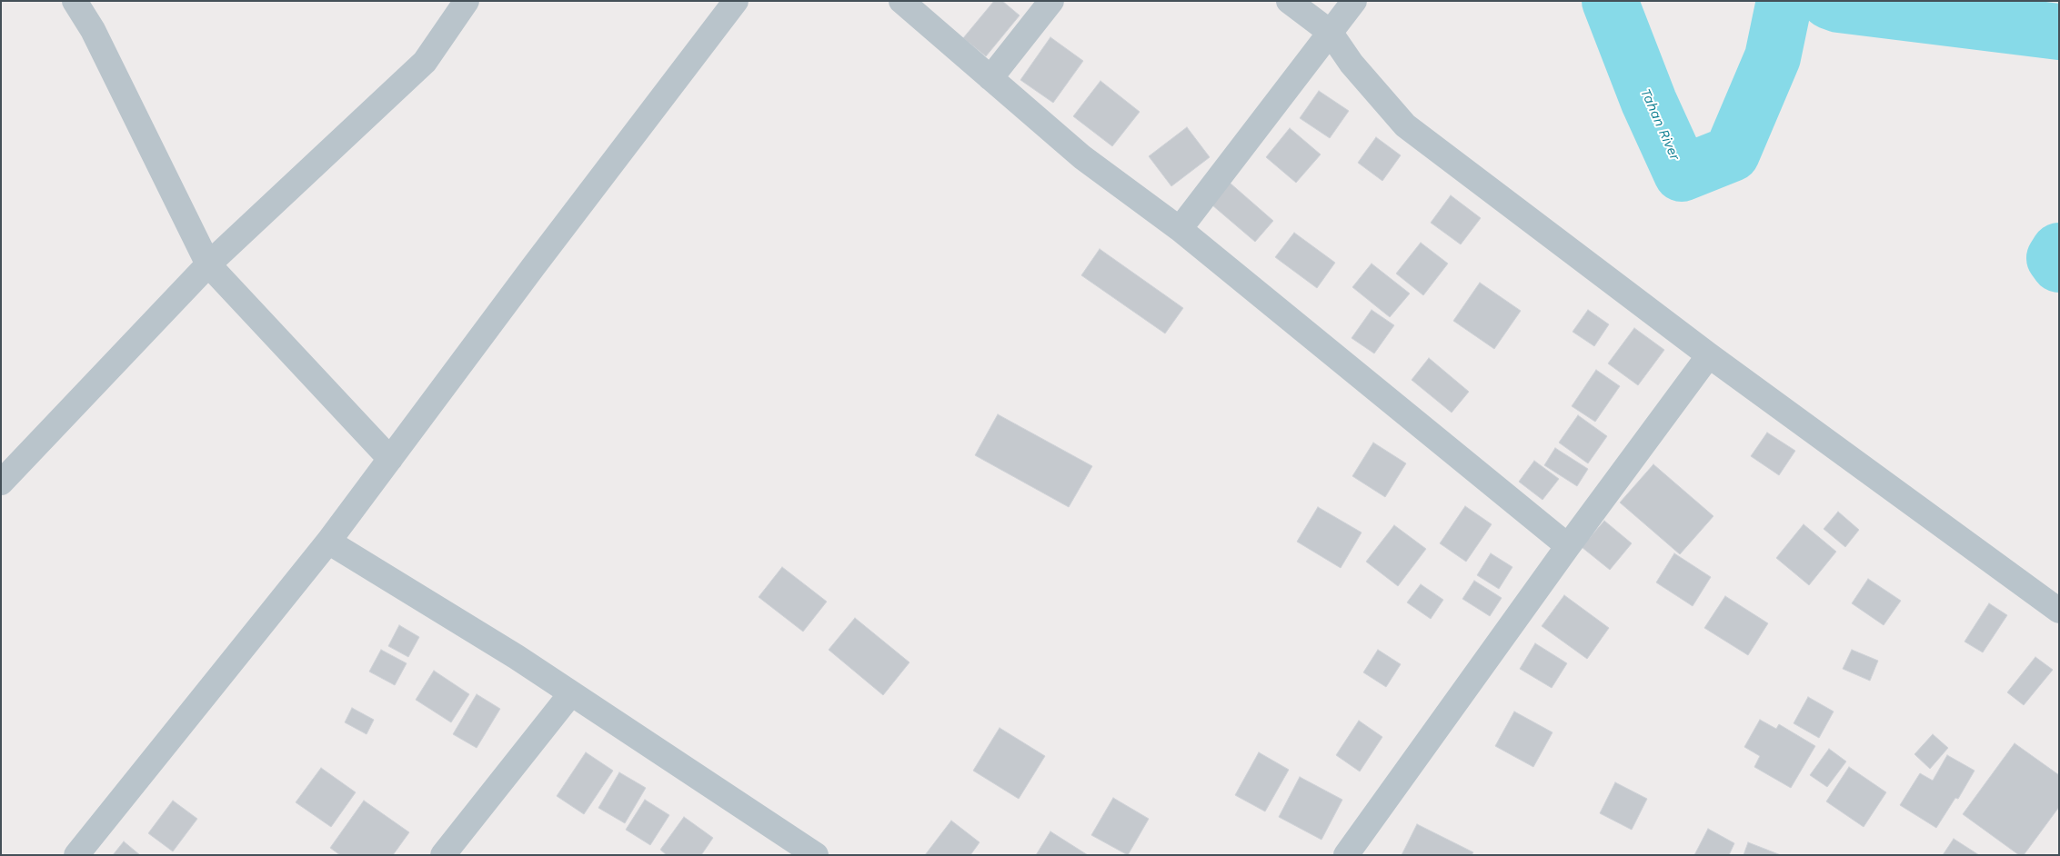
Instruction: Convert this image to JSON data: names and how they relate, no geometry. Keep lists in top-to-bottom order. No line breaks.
{"water":["Tahan River"]}
